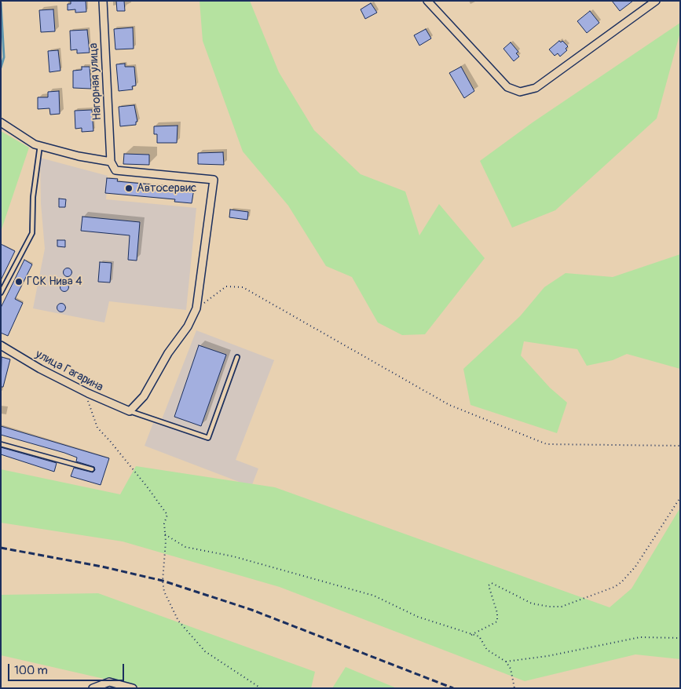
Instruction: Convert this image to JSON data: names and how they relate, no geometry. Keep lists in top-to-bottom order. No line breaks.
{"streets":{"street":["Нагорная улица","улица Гагарина"]},"places":["Автосервис","ГСК Нива 4"],"scale_bar":"100 m"}
